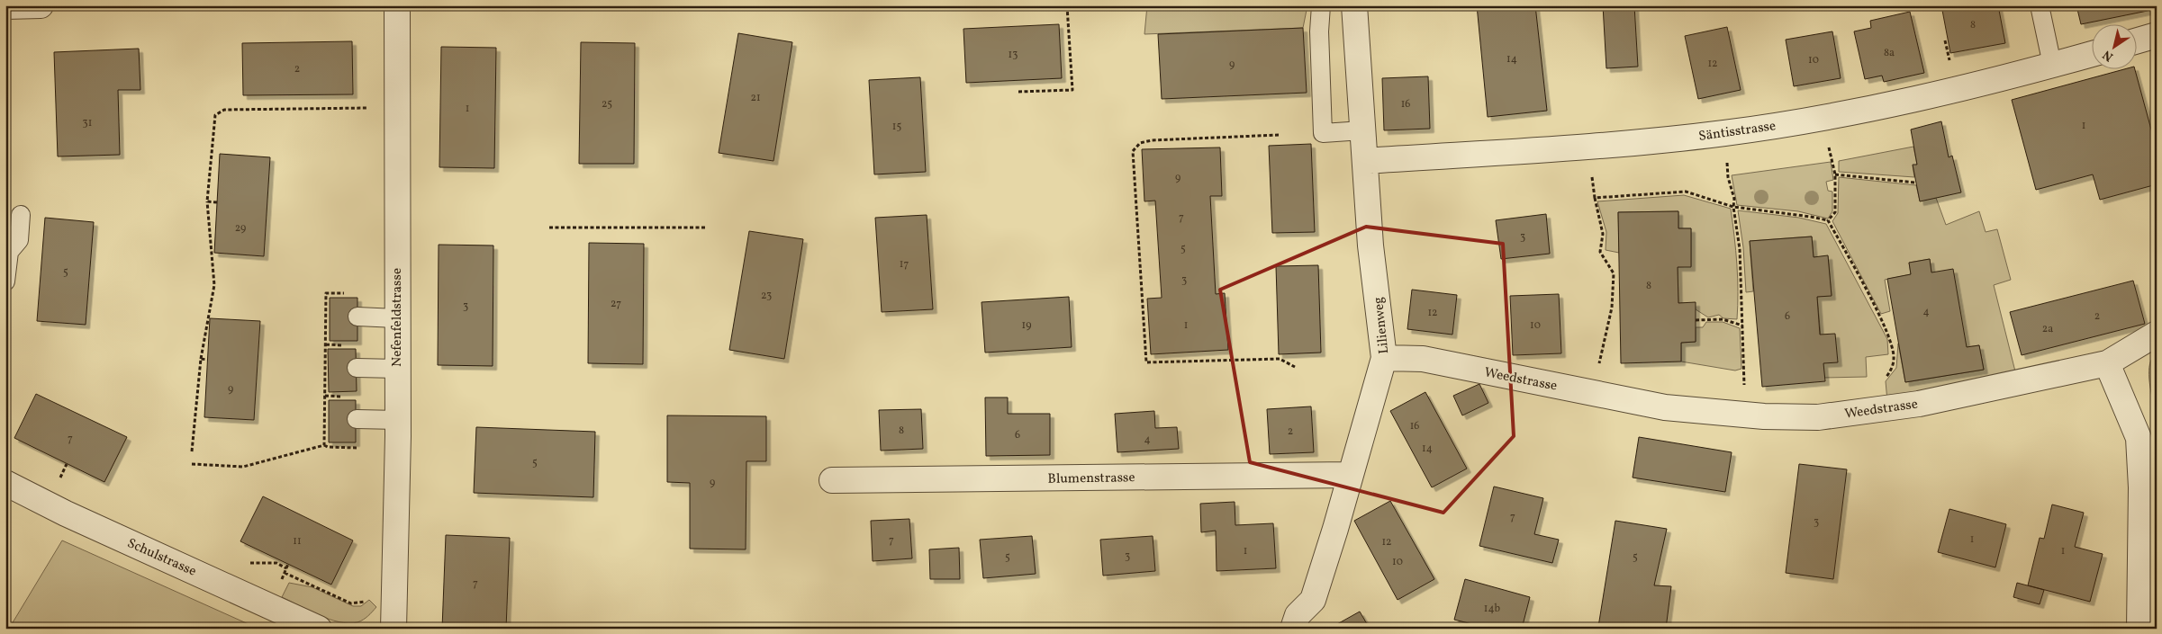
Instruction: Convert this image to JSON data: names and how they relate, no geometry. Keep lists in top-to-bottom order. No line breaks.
{"streets":{"street":["Säntisstrasse","Nefenfeldstrasse","Lilienweg","Weedstrasse","Blumenstrasse","Schulstrasse"]},"crossings":[["Säntisstrasse","Lilienweg"],["Lilienweg","Weedstrasse"],["Lilienweg","Blumenstrasse"]],"house_numbers":["8","8a","13","14","10","12","9","2","21","25","16","1","31","1","15","9","7","29","3","5","17","5","3","8","23","27","3","4","12","6","2","19","1","10","2a","9","16","8","2","6","7","4","14","5","9","7","3","1","7","11","12","1","1","3","5","5","10","7","14b"],"north":"bottom left"}
